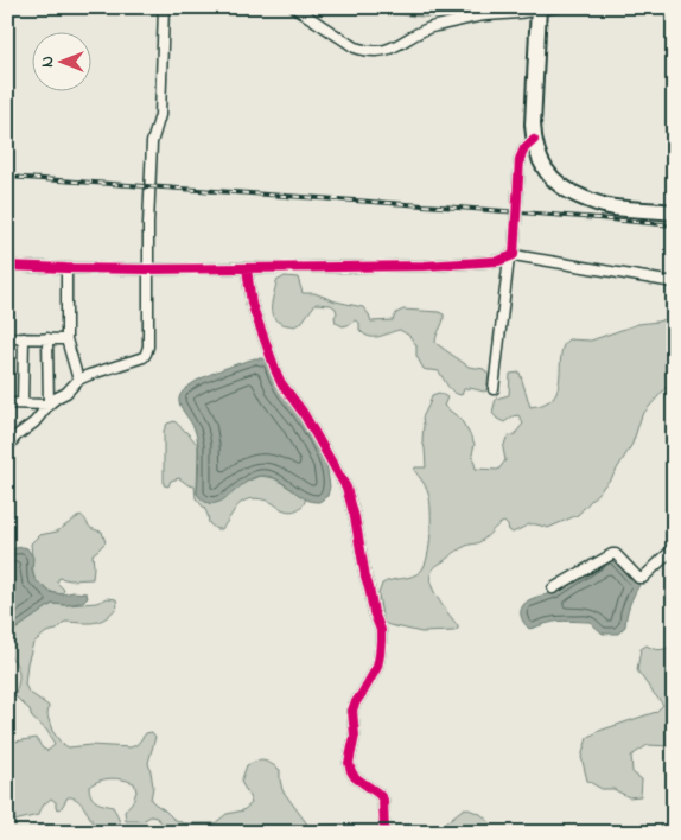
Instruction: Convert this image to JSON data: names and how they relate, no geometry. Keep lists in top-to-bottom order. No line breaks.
{"north":"left"}
